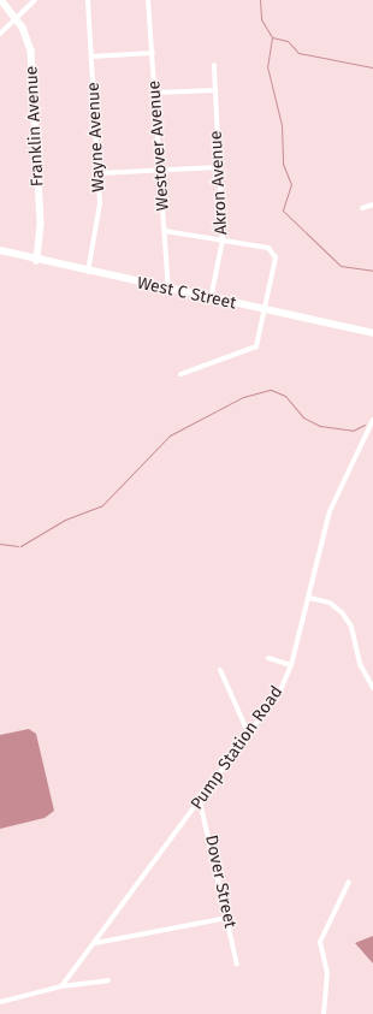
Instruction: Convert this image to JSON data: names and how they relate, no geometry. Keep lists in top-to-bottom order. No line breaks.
{"streets":{"main road":["Franklin Avenue","West C Street"],"street":["Wayne Avenue","Westover Avenue","Akron Avenue","Pump Station Road","Dover Street"]},"crossings":[["Franklin Avenue","West C Street"],["Wayne Avenue","West C Street"],["Westover Avenue","West C Street"],["Akron Avenue","West C Street"],["Pump Station Road","Dover Street"]]}
